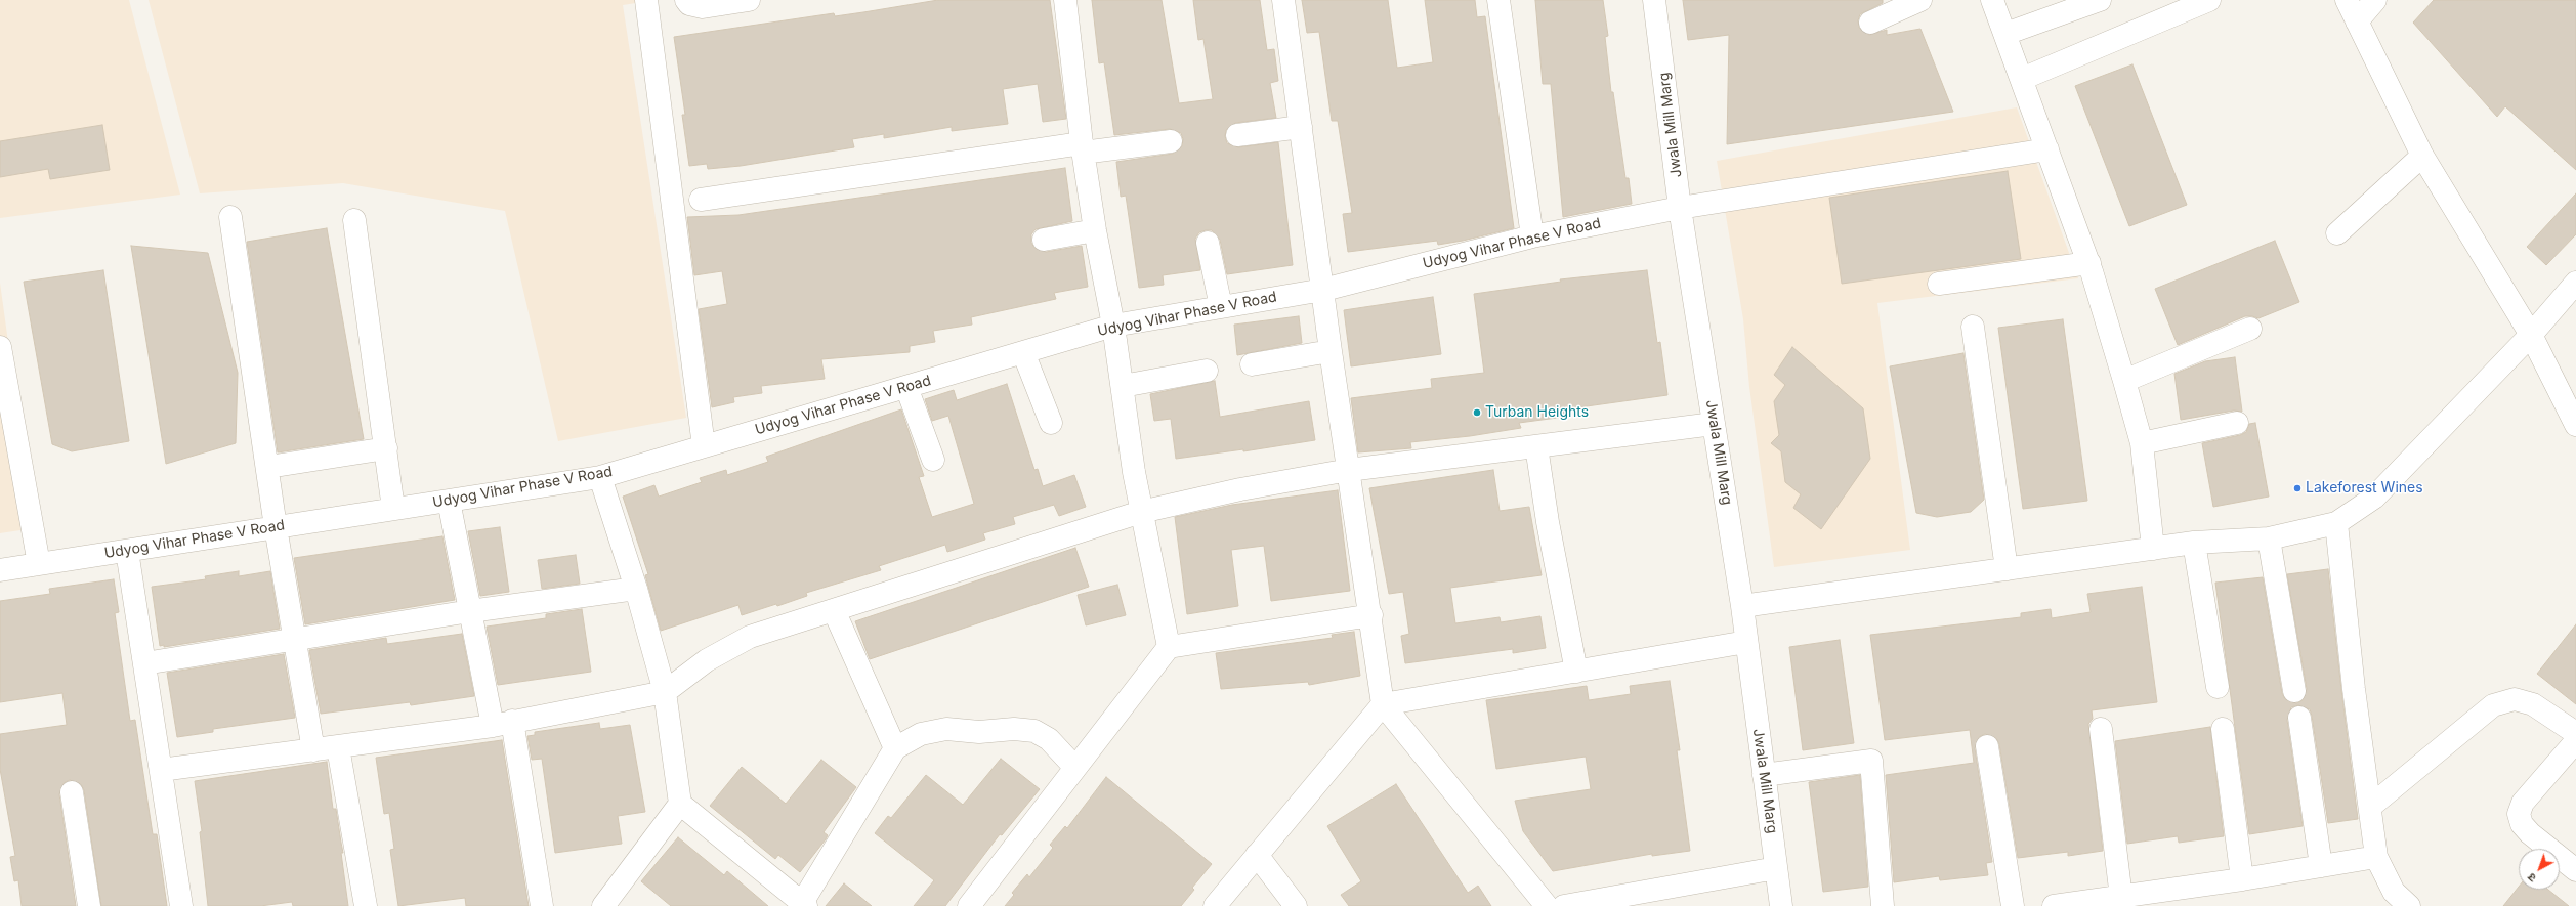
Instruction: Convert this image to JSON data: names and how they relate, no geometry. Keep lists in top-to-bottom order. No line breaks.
{"streets":{"street":["Jwala Mill Marg","Udyog Vihar Phase V Road"]},"crossings":[["Jwala Mill Marg","Udyog Vihar Phase V Road"]],"places":["Turban Heights","Lakeforest Wines"],"north":"bottom left"}
